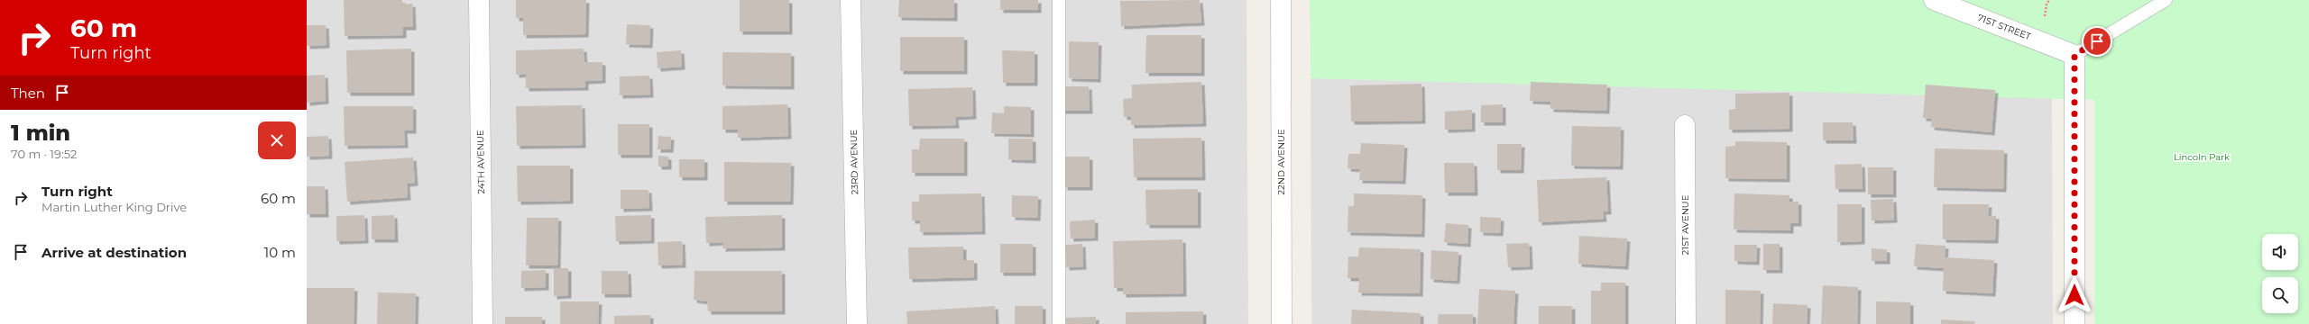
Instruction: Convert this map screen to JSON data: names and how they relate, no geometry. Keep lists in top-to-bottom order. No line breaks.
{"streets":{"street":["71ST STREET","24TH AVENUE","23RD AVENUE","22ND AVENUE","21ST AVENUE"]},"parks":["Lincoln Park"],"page":{"turn":["60 m","Turn right"],"then":"Then","heading":["1 min","70 m · 19:52"],"list":[{"name":"Turn right","note":"Martin Luther King Drive","value":"60 m"},{"name":"Arrive at destination","value":"10 m"}]}}
